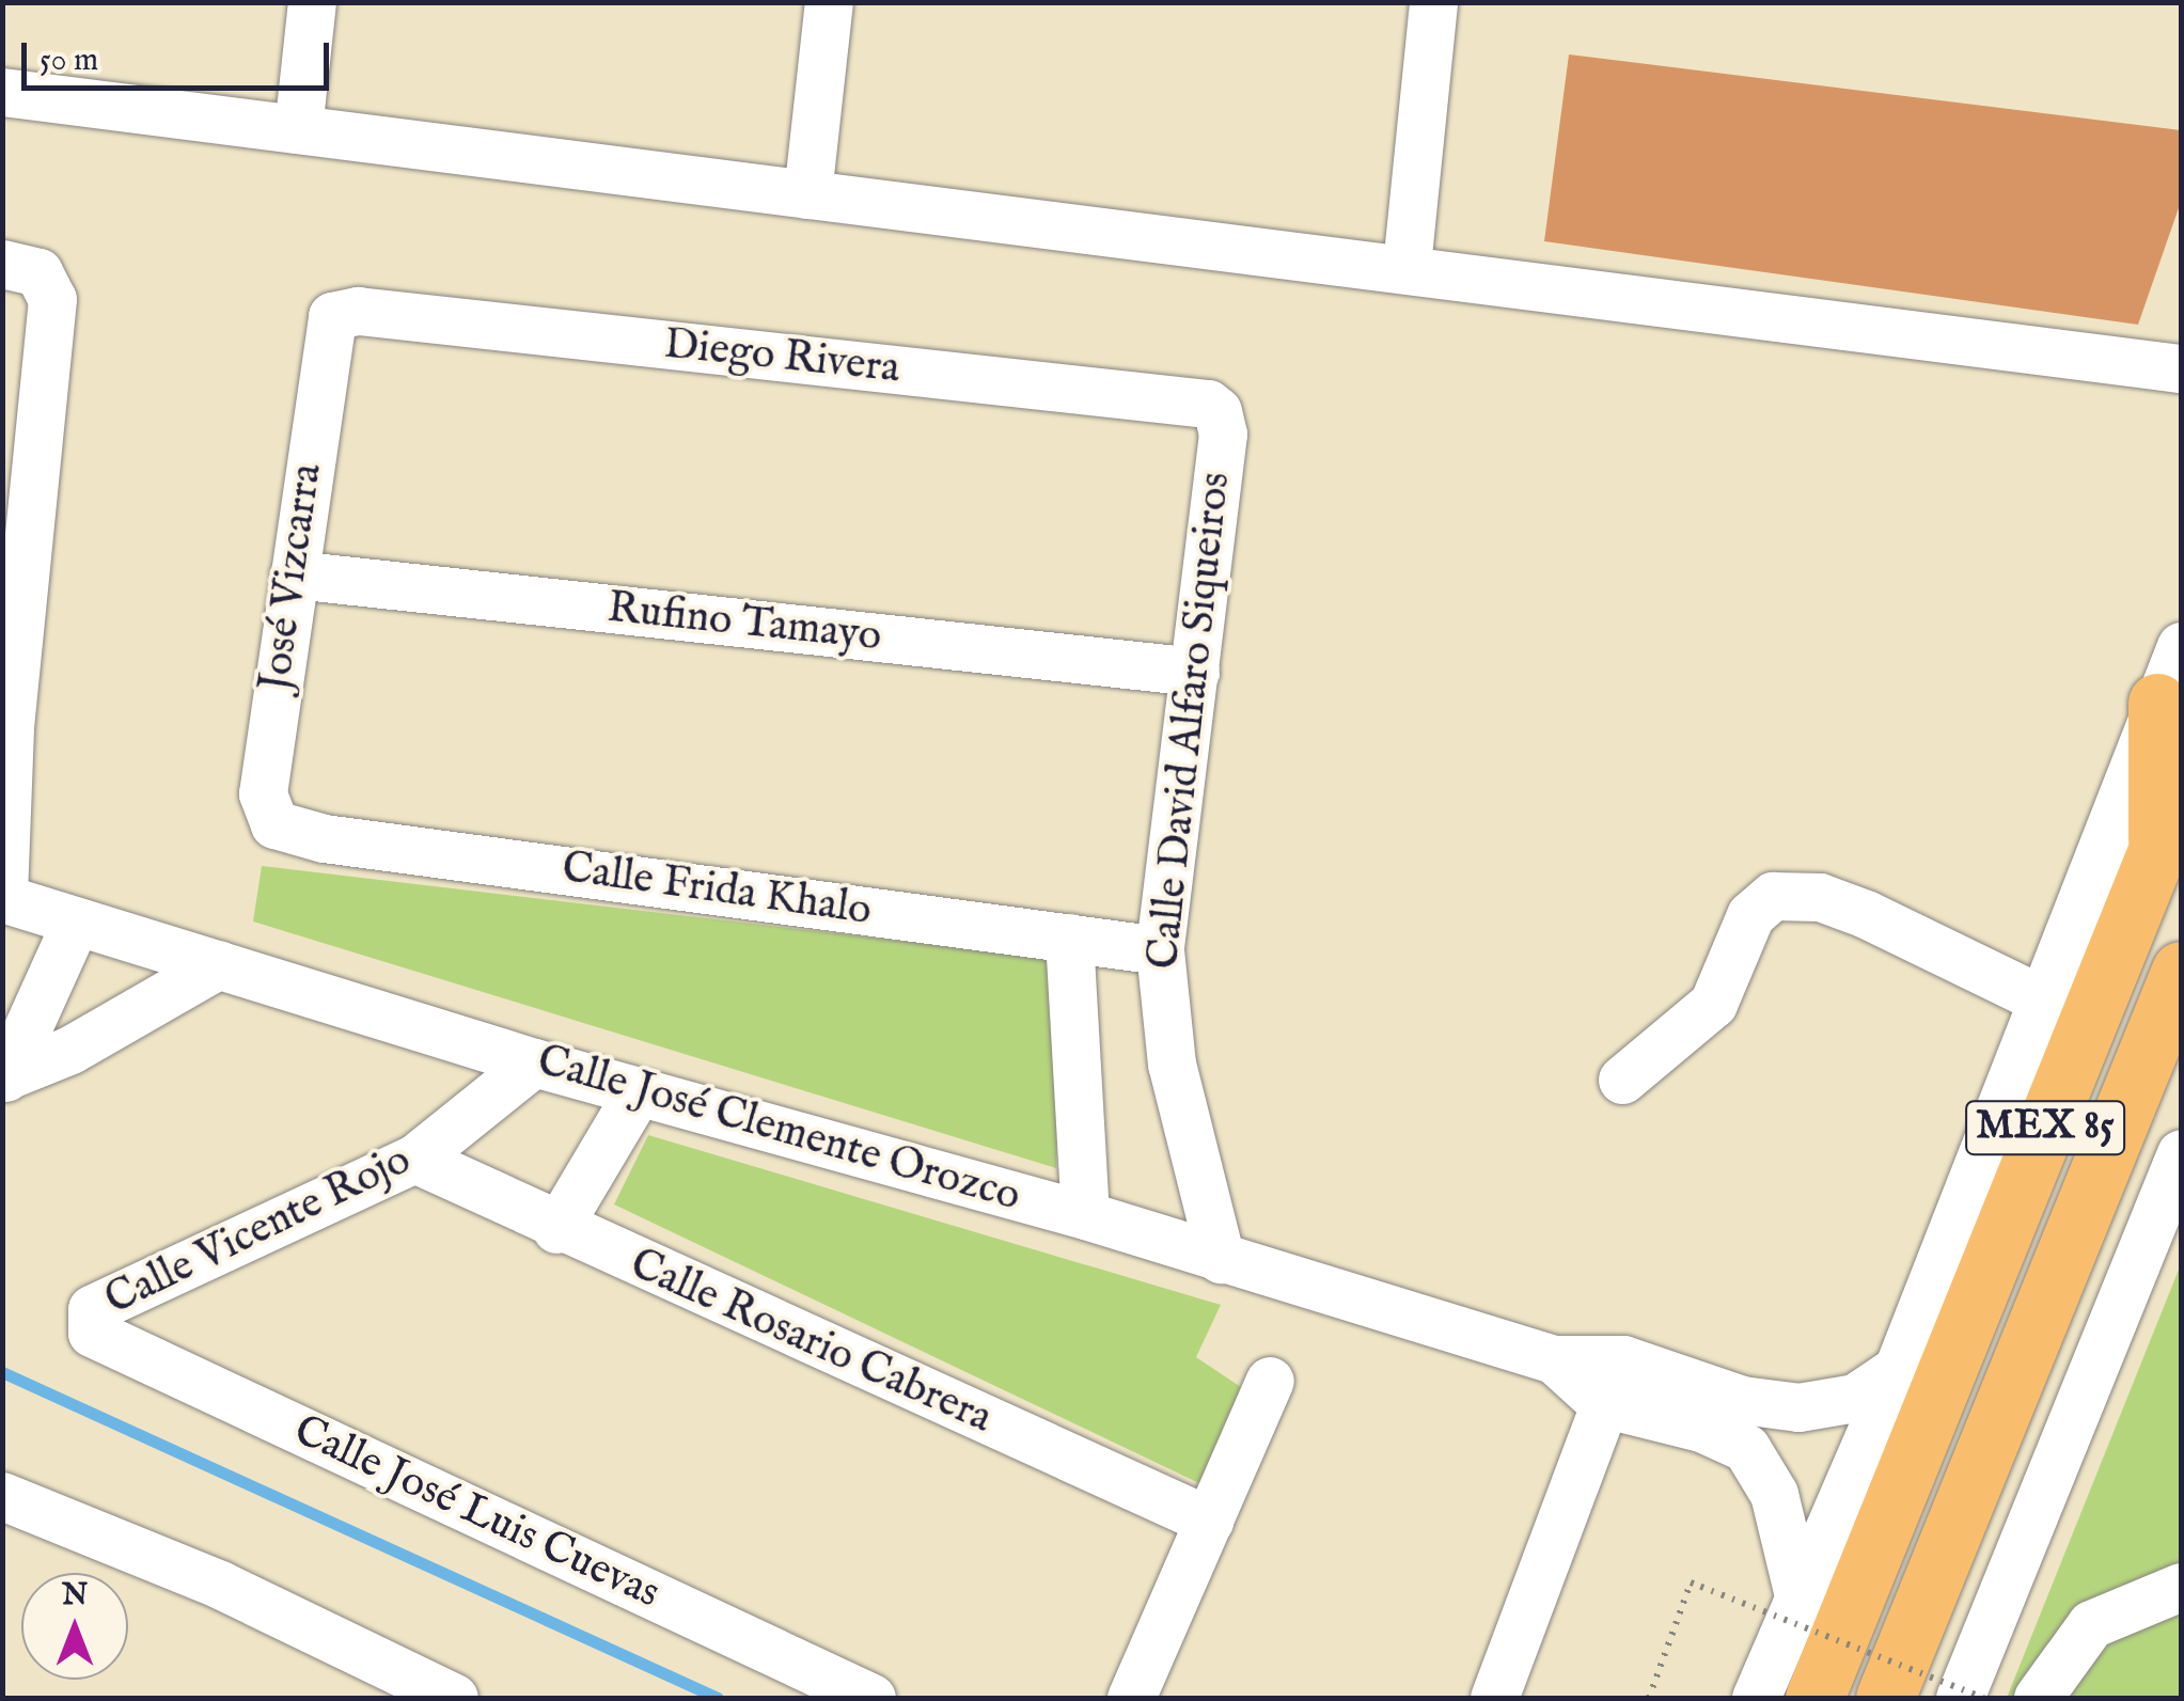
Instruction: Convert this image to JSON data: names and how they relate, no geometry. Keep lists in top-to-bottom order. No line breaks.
{"streets":{"highway":["MEX 85"],"street":["Diego Rivera","José Vizcarra","Rufino Tamayo","Calle David Alfaro Siqueiros","Calle Frida Khalo","Calle José Clemente Orozco","Calle Vicente Rojo","Calle Rosario Cabrera","Calle José Luis Cuevas"]},"crossings":[["Diego Rivera","José Vizcarra"],["Diego Rivera","Calle David Alfaro Siqueiros"],["José Vizcarra","Rufino Tamayo"],["José Vizcarra","Calle Frida Khalo"],["Rufino Tamayo","Calle David Alfaro Siqueiros"],["Calle David Alfaro Siqueiros","Calle Frida Khalo"],["Calle David Alfaro Siqueiros","Calle José Clemente Orozco"],["Calle José Clemente Orozco","Calle Vicente Rojo"],["Calle Vicente Rojo","Calle Rosario Cabrera"],["Calle Vicente Rojo","Calle José Luis Cuevas"]],"scale_bar":"50 m","north":"top"}
